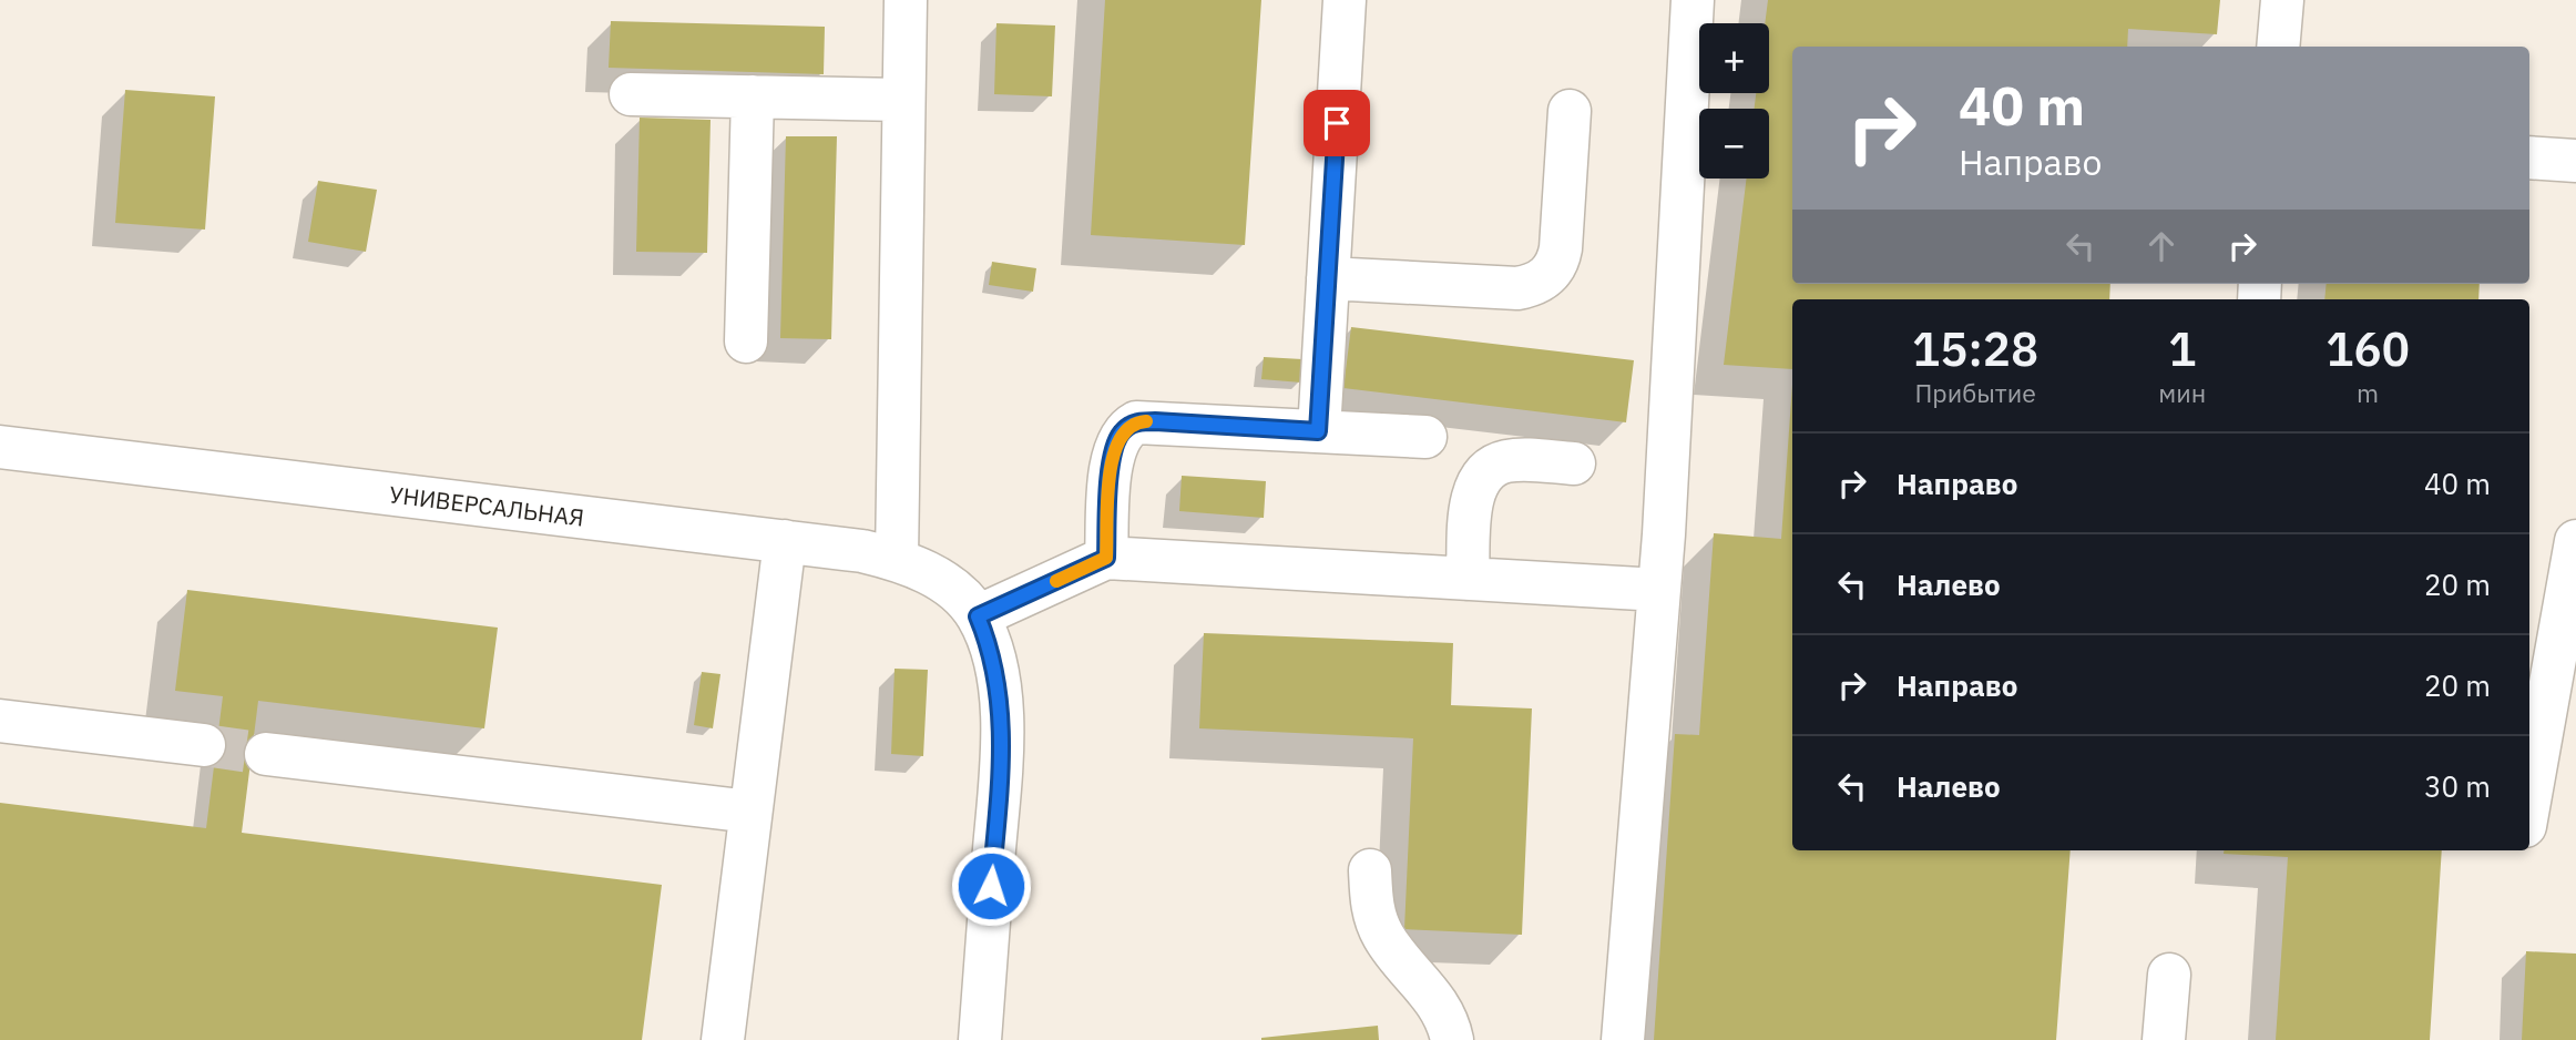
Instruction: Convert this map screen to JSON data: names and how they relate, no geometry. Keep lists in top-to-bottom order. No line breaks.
{"streets":{"street":["УНИВЕРСАЛЬНАЯ"]},"page":{"map_buttons":["+","−"],"turn":["40 m","Направо"],"eta":["15:28","Прибытие","1","мин","160","m"],"list":[{"name":"Направо","value":"40 m"},{"name":"Налево","value":"20 m"},{"name":"Направо","value":"20 m"},{"name":"Налево","value":"30 m"}]}}
